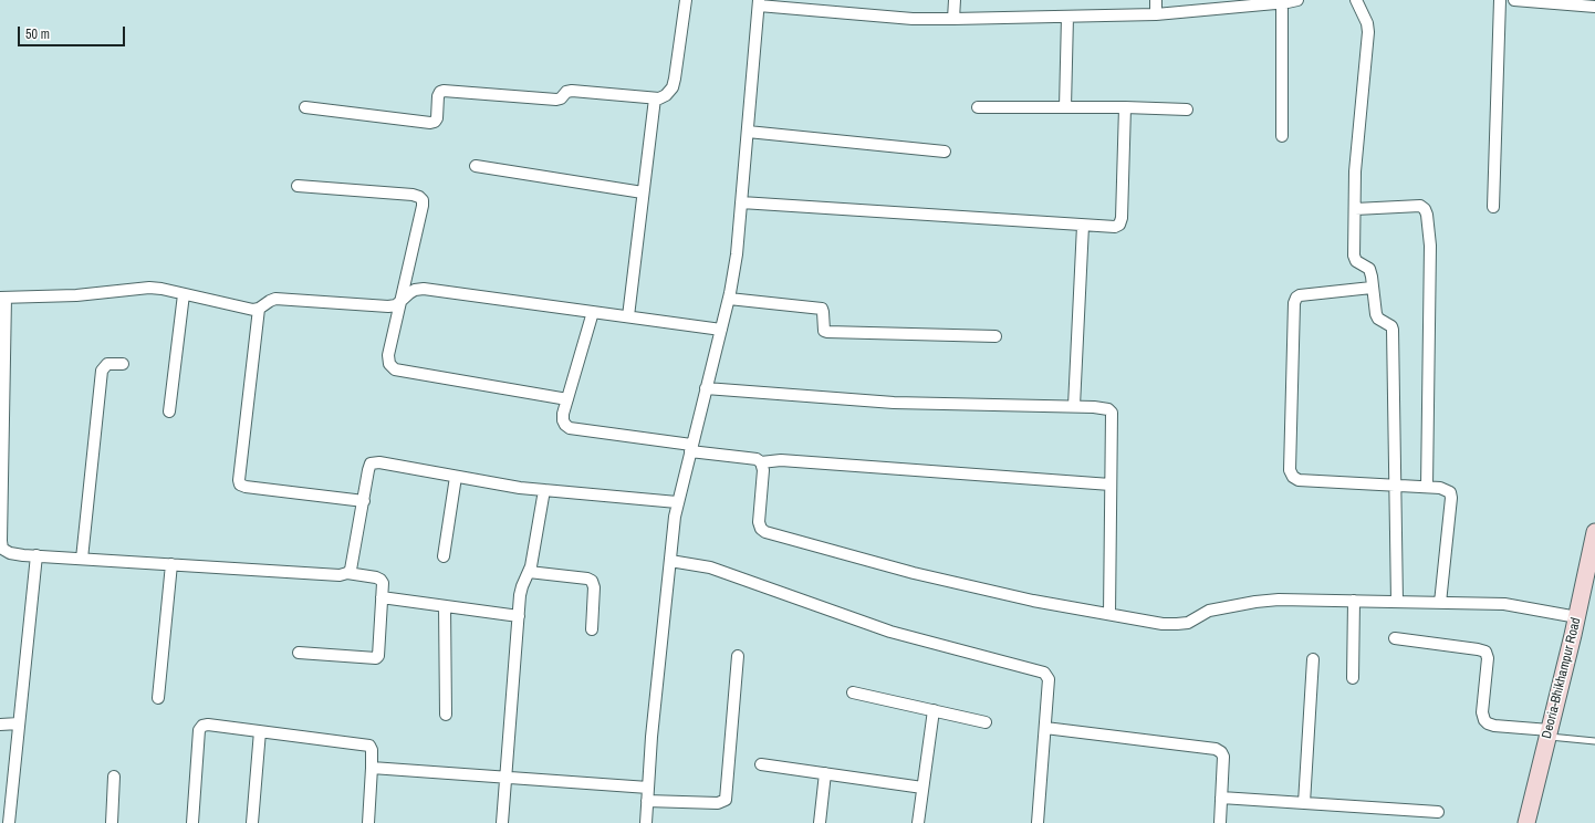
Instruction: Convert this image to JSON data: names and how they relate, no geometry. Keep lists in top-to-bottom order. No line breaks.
{"streets":{"main road":["Deoria-Bhikhampur Road"]},"scale_bar":"50 m"}
